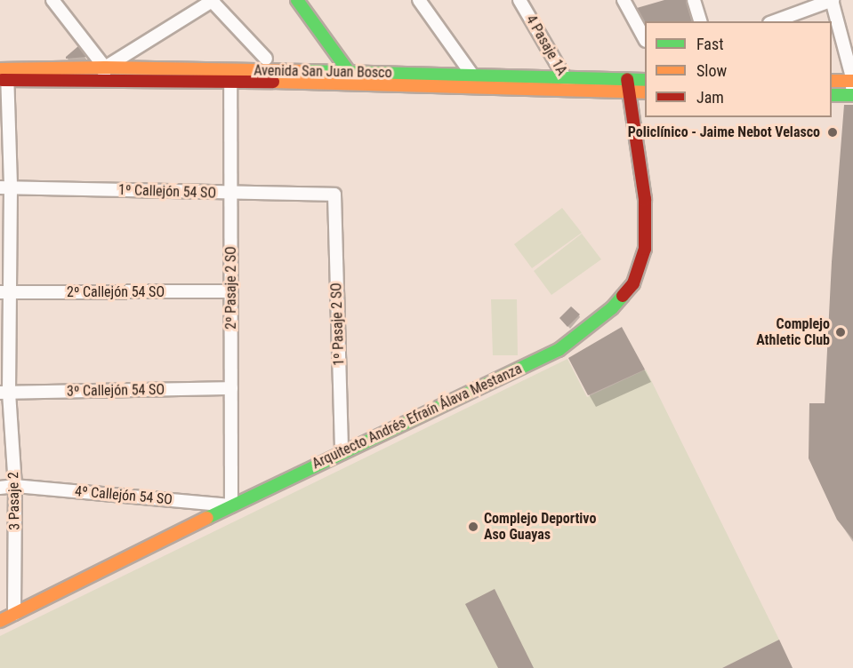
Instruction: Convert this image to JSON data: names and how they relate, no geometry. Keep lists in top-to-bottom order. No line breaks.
{"streets":{"street":["4 Pasaje 1A","Avenida San Juan Bosco","1º Callejón 54 SO","2º Pasaje 2 SO","2º Callejón 54 SO","1º Pasaje 2 SO","3º Callejón 54 SO","Arquitecto Andrés Efraín Álava Mestanza","4º Callejón 54 SO","3 Pasaje 2"]},"crossings":[["4 Pasaje 1A","Avenida San Juan Bosco"],["Avenida San Juan Bosco","2º Pasaje 2 SO"],["Avenida San Juan Bosco","Arquitecto Andrés Efraín Álava Mestanza"],["Avenida San Juan Bosco","3 Pasaje 2"],["1º Callejón 54 SO","2º Pasaje 2 SO"],["1º Callejón 54 SO","1º Pasaje 2 SO"],["1º Callejón 54 SO","3 Pasaje 2"],["2º Pasaje 2 SO","2º Callejón 54 SO"],["2º Pasaje 2 SO","3º Callejón 54 SO"],["2º Pasaje 2 SO","Arquitecto Andrés Efraín Álava Mestanza"],["2º Pasaje 2 SO","4º Callejón 54 SO"],["2º Callejón 54 SO","3 Pasaje 2"],["1º Pasaje 2 SO","Arquitecto Andrés Efraín Álava Mestanza"],["3º Callejón 54 SO","3 Pasaje 2"],["Arquitecto Andrés Efraín Álava Mestanza","4º Callejón 54 SO"],["Arquitecto Andrés Efraín Álava Mestanza","3 Pasaje 2"],["4º Callejón 54 SO","3 Pasaje 2"]],"places":["Policlínico - Jaime Nebot Velasco","Complejo Athletic Club","Complejo Deportivo Aso Guayas"],"legend":["Fast","Slow","Jam"]}
